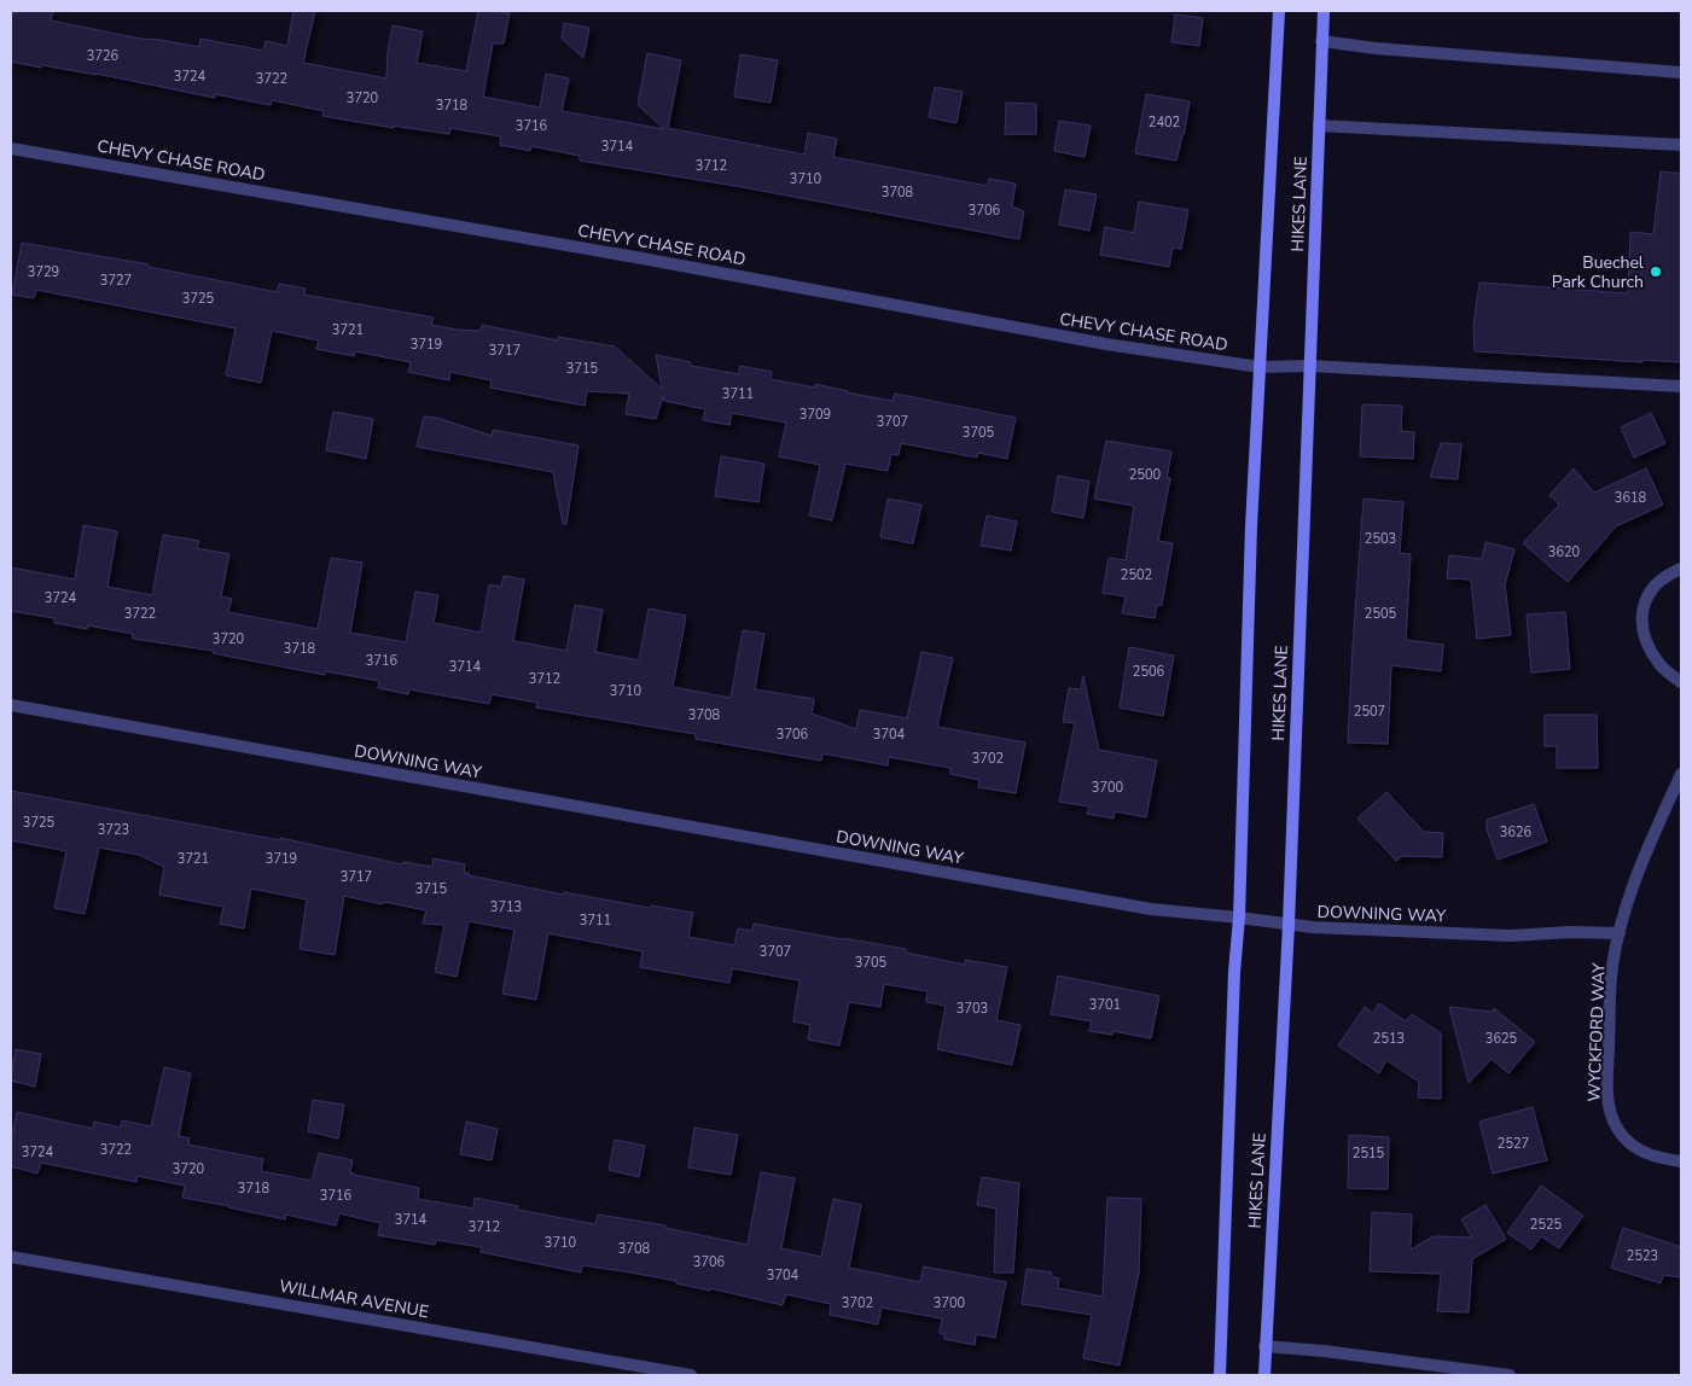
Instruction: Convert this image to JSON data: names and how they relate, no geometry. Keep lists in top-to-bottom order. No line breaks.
{"streets":{"main road":["HIKES LANE"],"street":["CHEVY CHASE ROAD","DOWNING WAY","WYCKFORD WAY","WILLMAR AVENUE"]},"crossings":[["CHEVY CHASE ROAD","HIKES LANE"],["HIKES LANE","DOWNING WAY"],["DOWNING WAY","WYCKFORD WAY"]],"places":["Buechel Park Church"],"house_numbers":["3726","3724","3722","3720","3718","2402","3716","3714","3712","3710","3708","3706","3729","3727","3725","3721","3719","3717","3715","3711","3709","3707","3705","2500","3618","2503","3620","2502","3724","3722","2505","3720","3718","3716","3714","2506","3712","3710","2507","3708","3706","3704","3702","3700","3725","3723","3626","3721","3719","3717","3715","3713","3711","3707","3705","3701","3703","2513","3625","2527","3722","3724","2515","3720","3718","3716","3714","2525","3712","3710","3708","2523","3706","3704","3702","3700"]}
